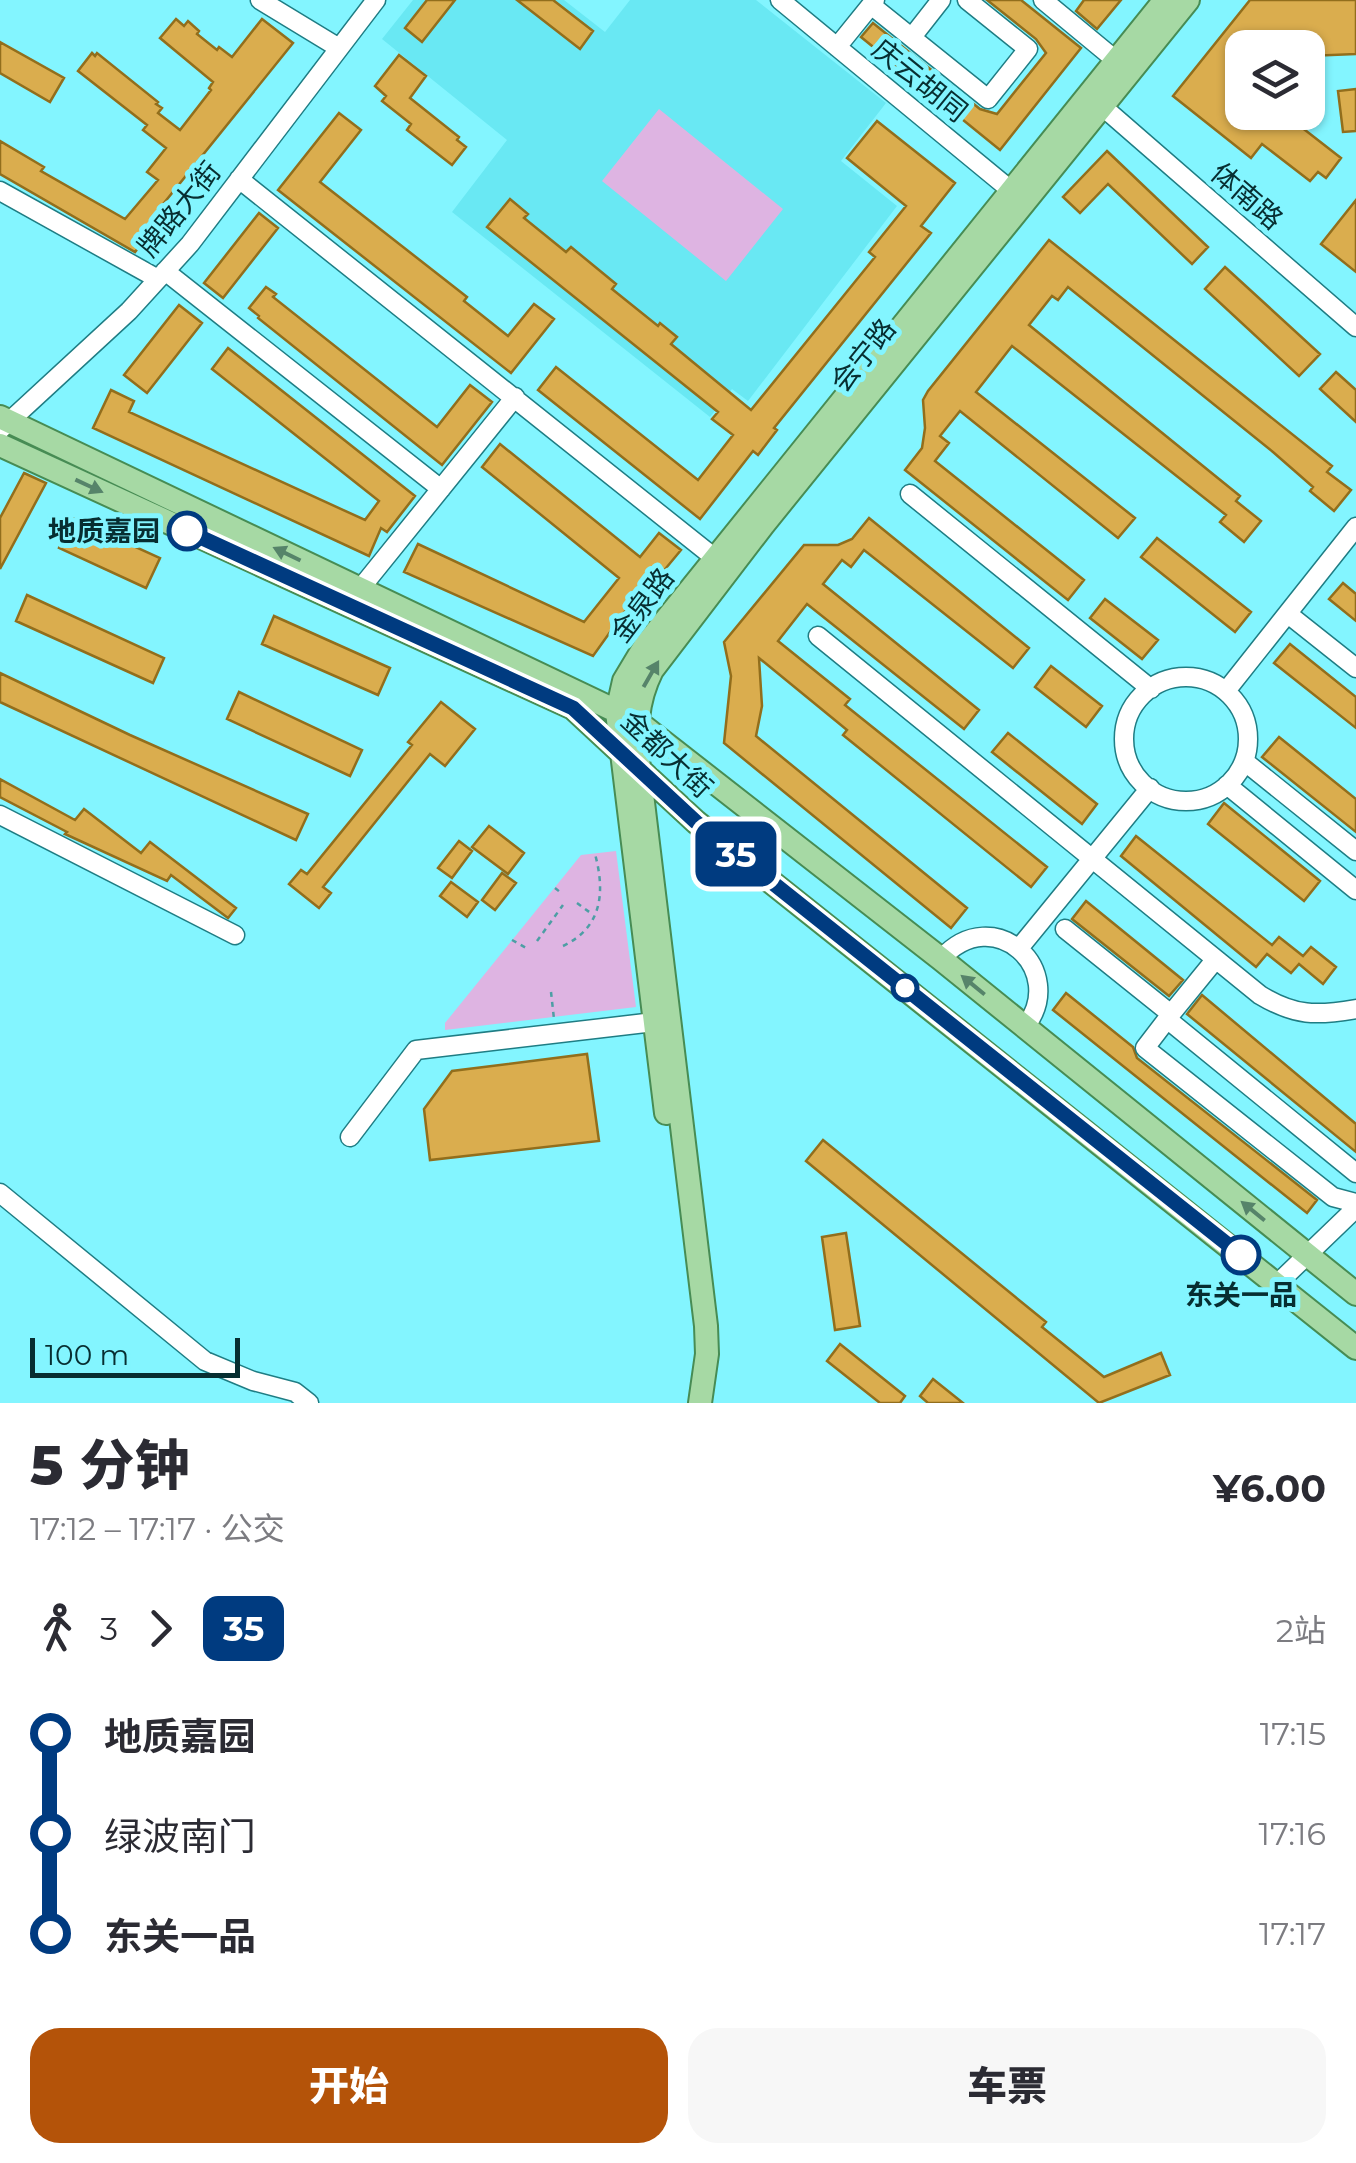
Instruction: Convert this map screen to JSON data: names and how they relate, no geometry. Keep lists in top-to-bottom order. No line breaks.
{"streets":{"main road":["会宁路","金泉路","金都大街"],"street":["庆云胡同","体南路","牌路大街"]},"crossings":[["庆云胡同","会宁路"],["庆云胡同","金泉路"],["体南路","会宁路"],["牌路大街","金都大街"],["会宁路","金泉路"],["会宁路","金都大街"],["金泉路","金都大街"]],"one_way":["会宁路"],"places":["地质嘉园","东关一品"],"lines":["bus line 35"],"scale_bar":"100 m","page":{"on_map":"35","scale":"100 m","heading":["5 分钟","17:12 – 17:17 · 公交","¥6.00"],"legs":["3","35","2站"],"list":[{"name":"地质嘉园","value":"17:15"},{"name":"绿波南门","value":"17:16"},{"name":"东关一品","value":"17:17"}],"buttons":["开始","车票"]}}
